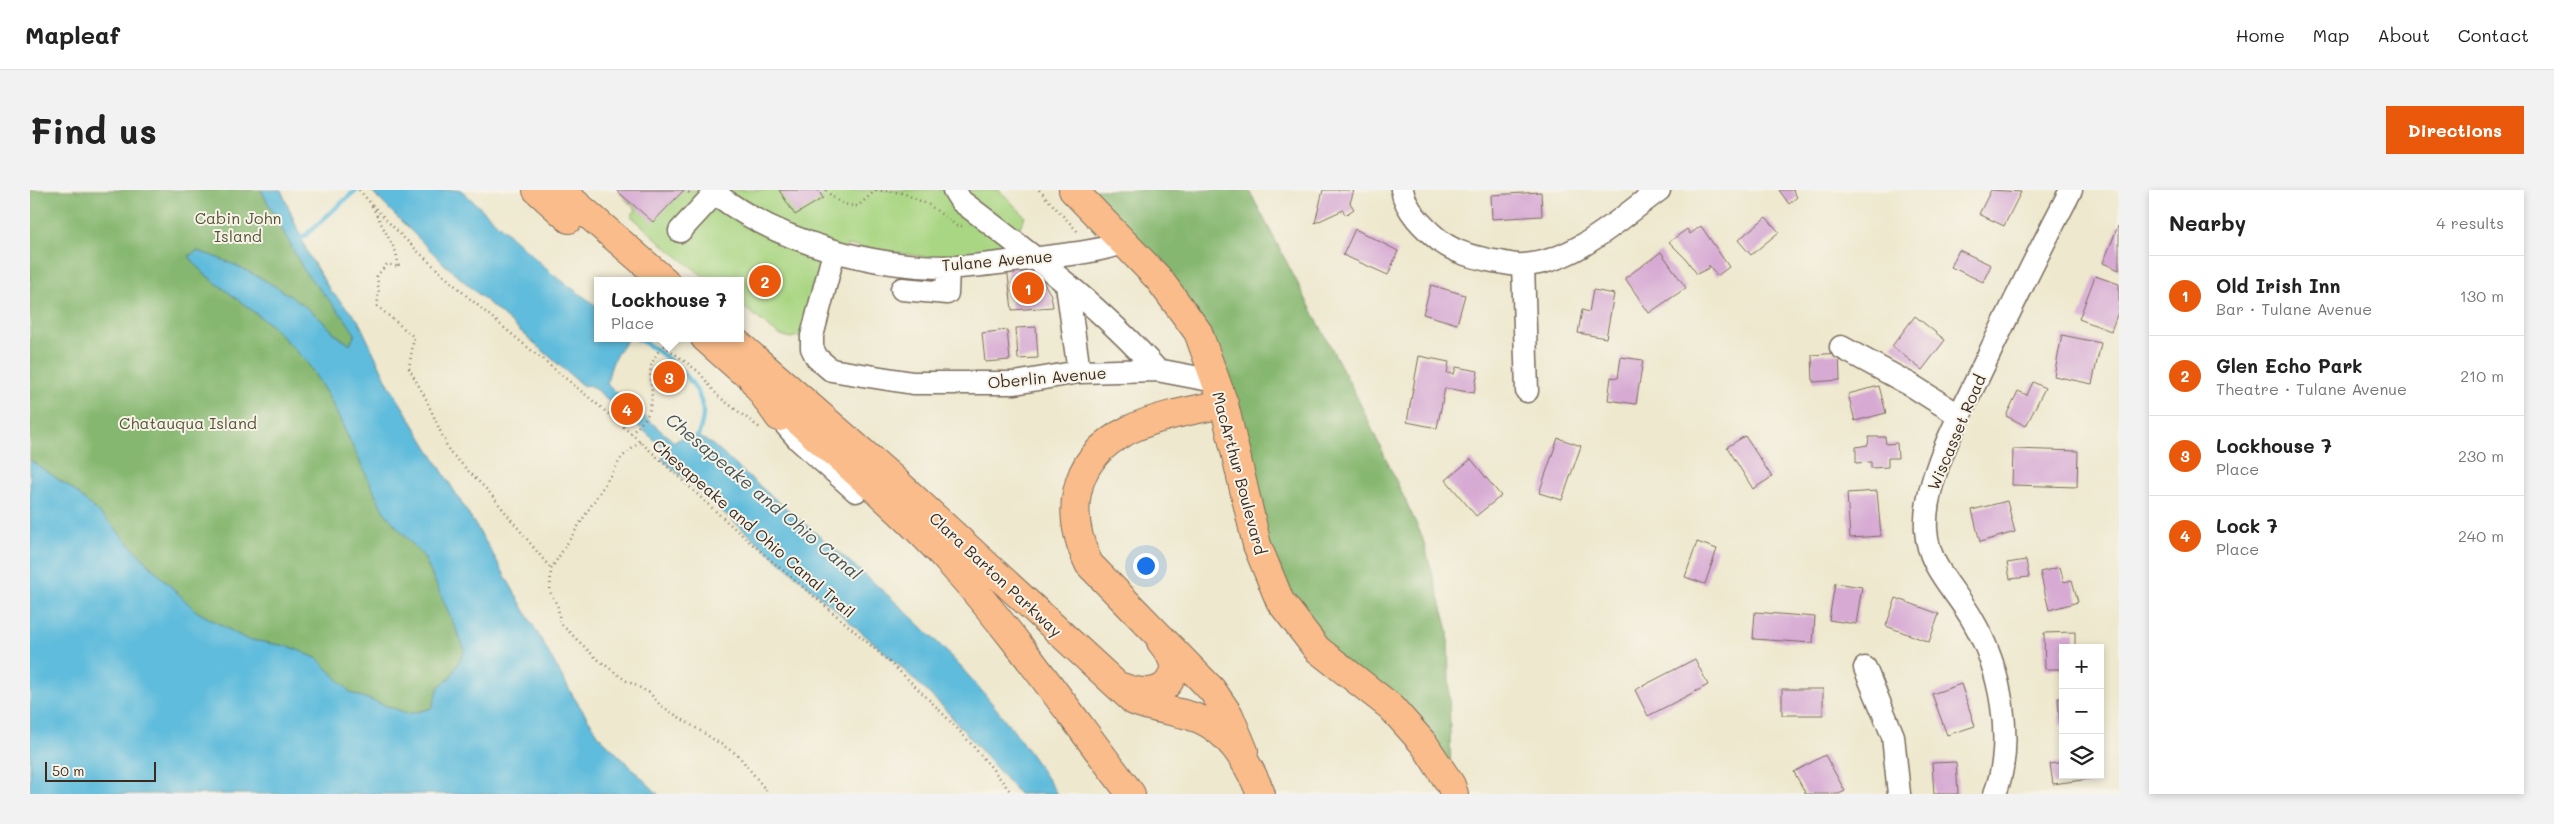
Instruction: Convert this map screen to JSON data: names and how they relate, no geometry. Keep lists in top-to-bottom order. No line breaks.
{"streets":{"main road":["MacArthur Boulevard","Clara Barton Parkway"],"street":["Tulane Avenue","Oberlin Avenue","Wiscasset Road"],"path":["Chesapeake and Ohio Canal Trail"]},"crossings":[["Tulane Avenue","Oberlin Avenue"],["Tulane Avenue","MacArthur Boulevard"],["Oberlin Avenue","MacArthur Boulevard"]],"water":["Chesapeake and Ohio Canal"],"parks":["Cabin John Island","Chatauqua Island"],"scale_bar":"50 m","page":{"header":"Mapleaf","nav":["Home","Map","About","Contact"],"buttons":"Directions","title":"Find us","heading":["Nearby","4 results"],"list":[{"mark":"1","name":"Old Irish Inn","note":"Bar · Tulane Avenue","value":"130 m"},{"mark":"2","name":"Glen Echo Park","note":"Theatre · Tulane Avenue","value":"210 m"},{"mark":"3","name":"Lockhouse 7","note":"Place","value":"230 m"},{"mark":"4","name":"Lock 7","note":"Place","value":"240 m"}],"pins":["2","1","3","4"],"popup":["Lockhouse 7","Place"],"map_buttons":["+","−"],"scale":"50 m"}}
